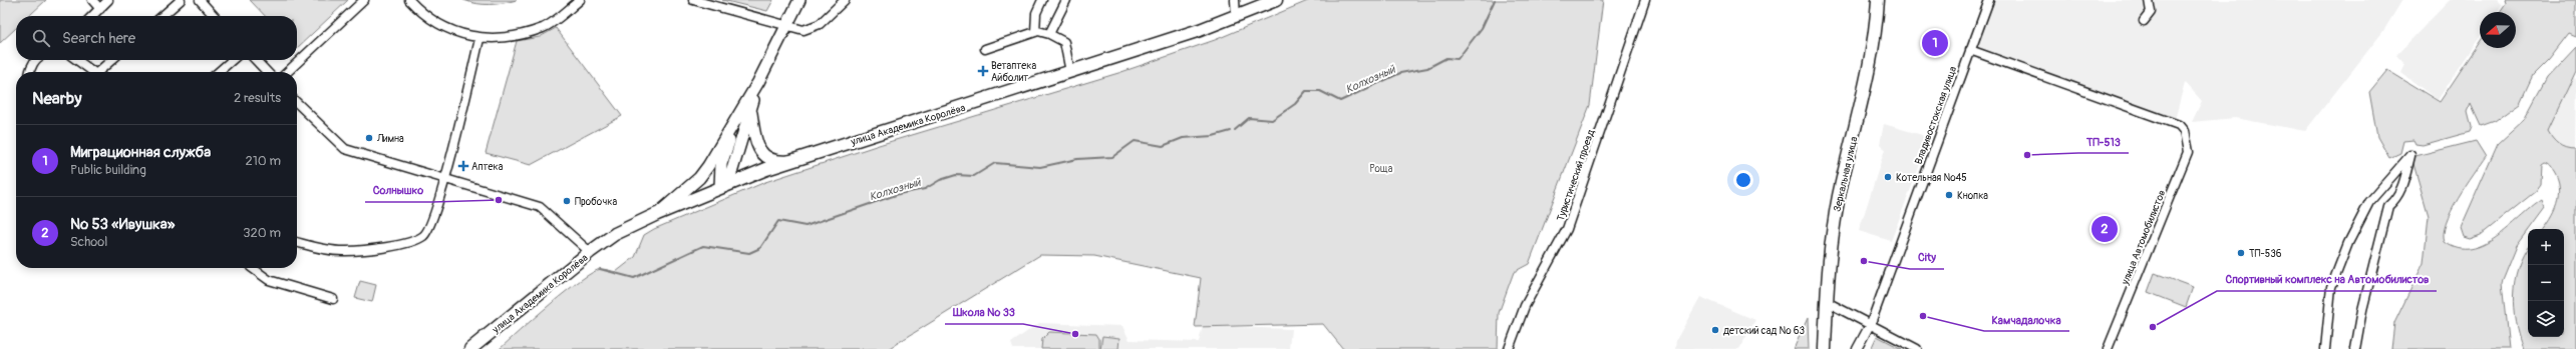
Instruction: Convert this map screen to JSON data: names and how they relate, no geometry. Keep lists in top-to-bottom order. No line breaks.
{"streets":{"main road":["улица Академика Королёва","Зеркальная улица"],"street":["Владивостокская улица","Туристический проезд","улица Автомобилистов"]},"crossings":[["Владивостокская улица","улица Автомобилистов"]],"water":["Колхозный"],"parks":["Роща"],"places":{"health":["Ветаптека Айболит","Аптека"],"other":["Лимна","ТП-513","Котельная №45","Кнопка","Солнышко","Пробочка","ТП-536","City","Камчадалочка","Спортивный комплекс на Автомобилистов","детский сад № 63","Школа № 33"]},"north":"left","page":{"search":"Search here","pins":["1","2"],"heading":["Nearby","2 results"],"list":[{"mark":"1","name":"Миграционная служба","note":"Public building","value":"210 m"},{"mark":"2","name":"№ 53 «Ивушка»","note":"School","value":"320 m"}],"map_buttons":["+","−"]}}
